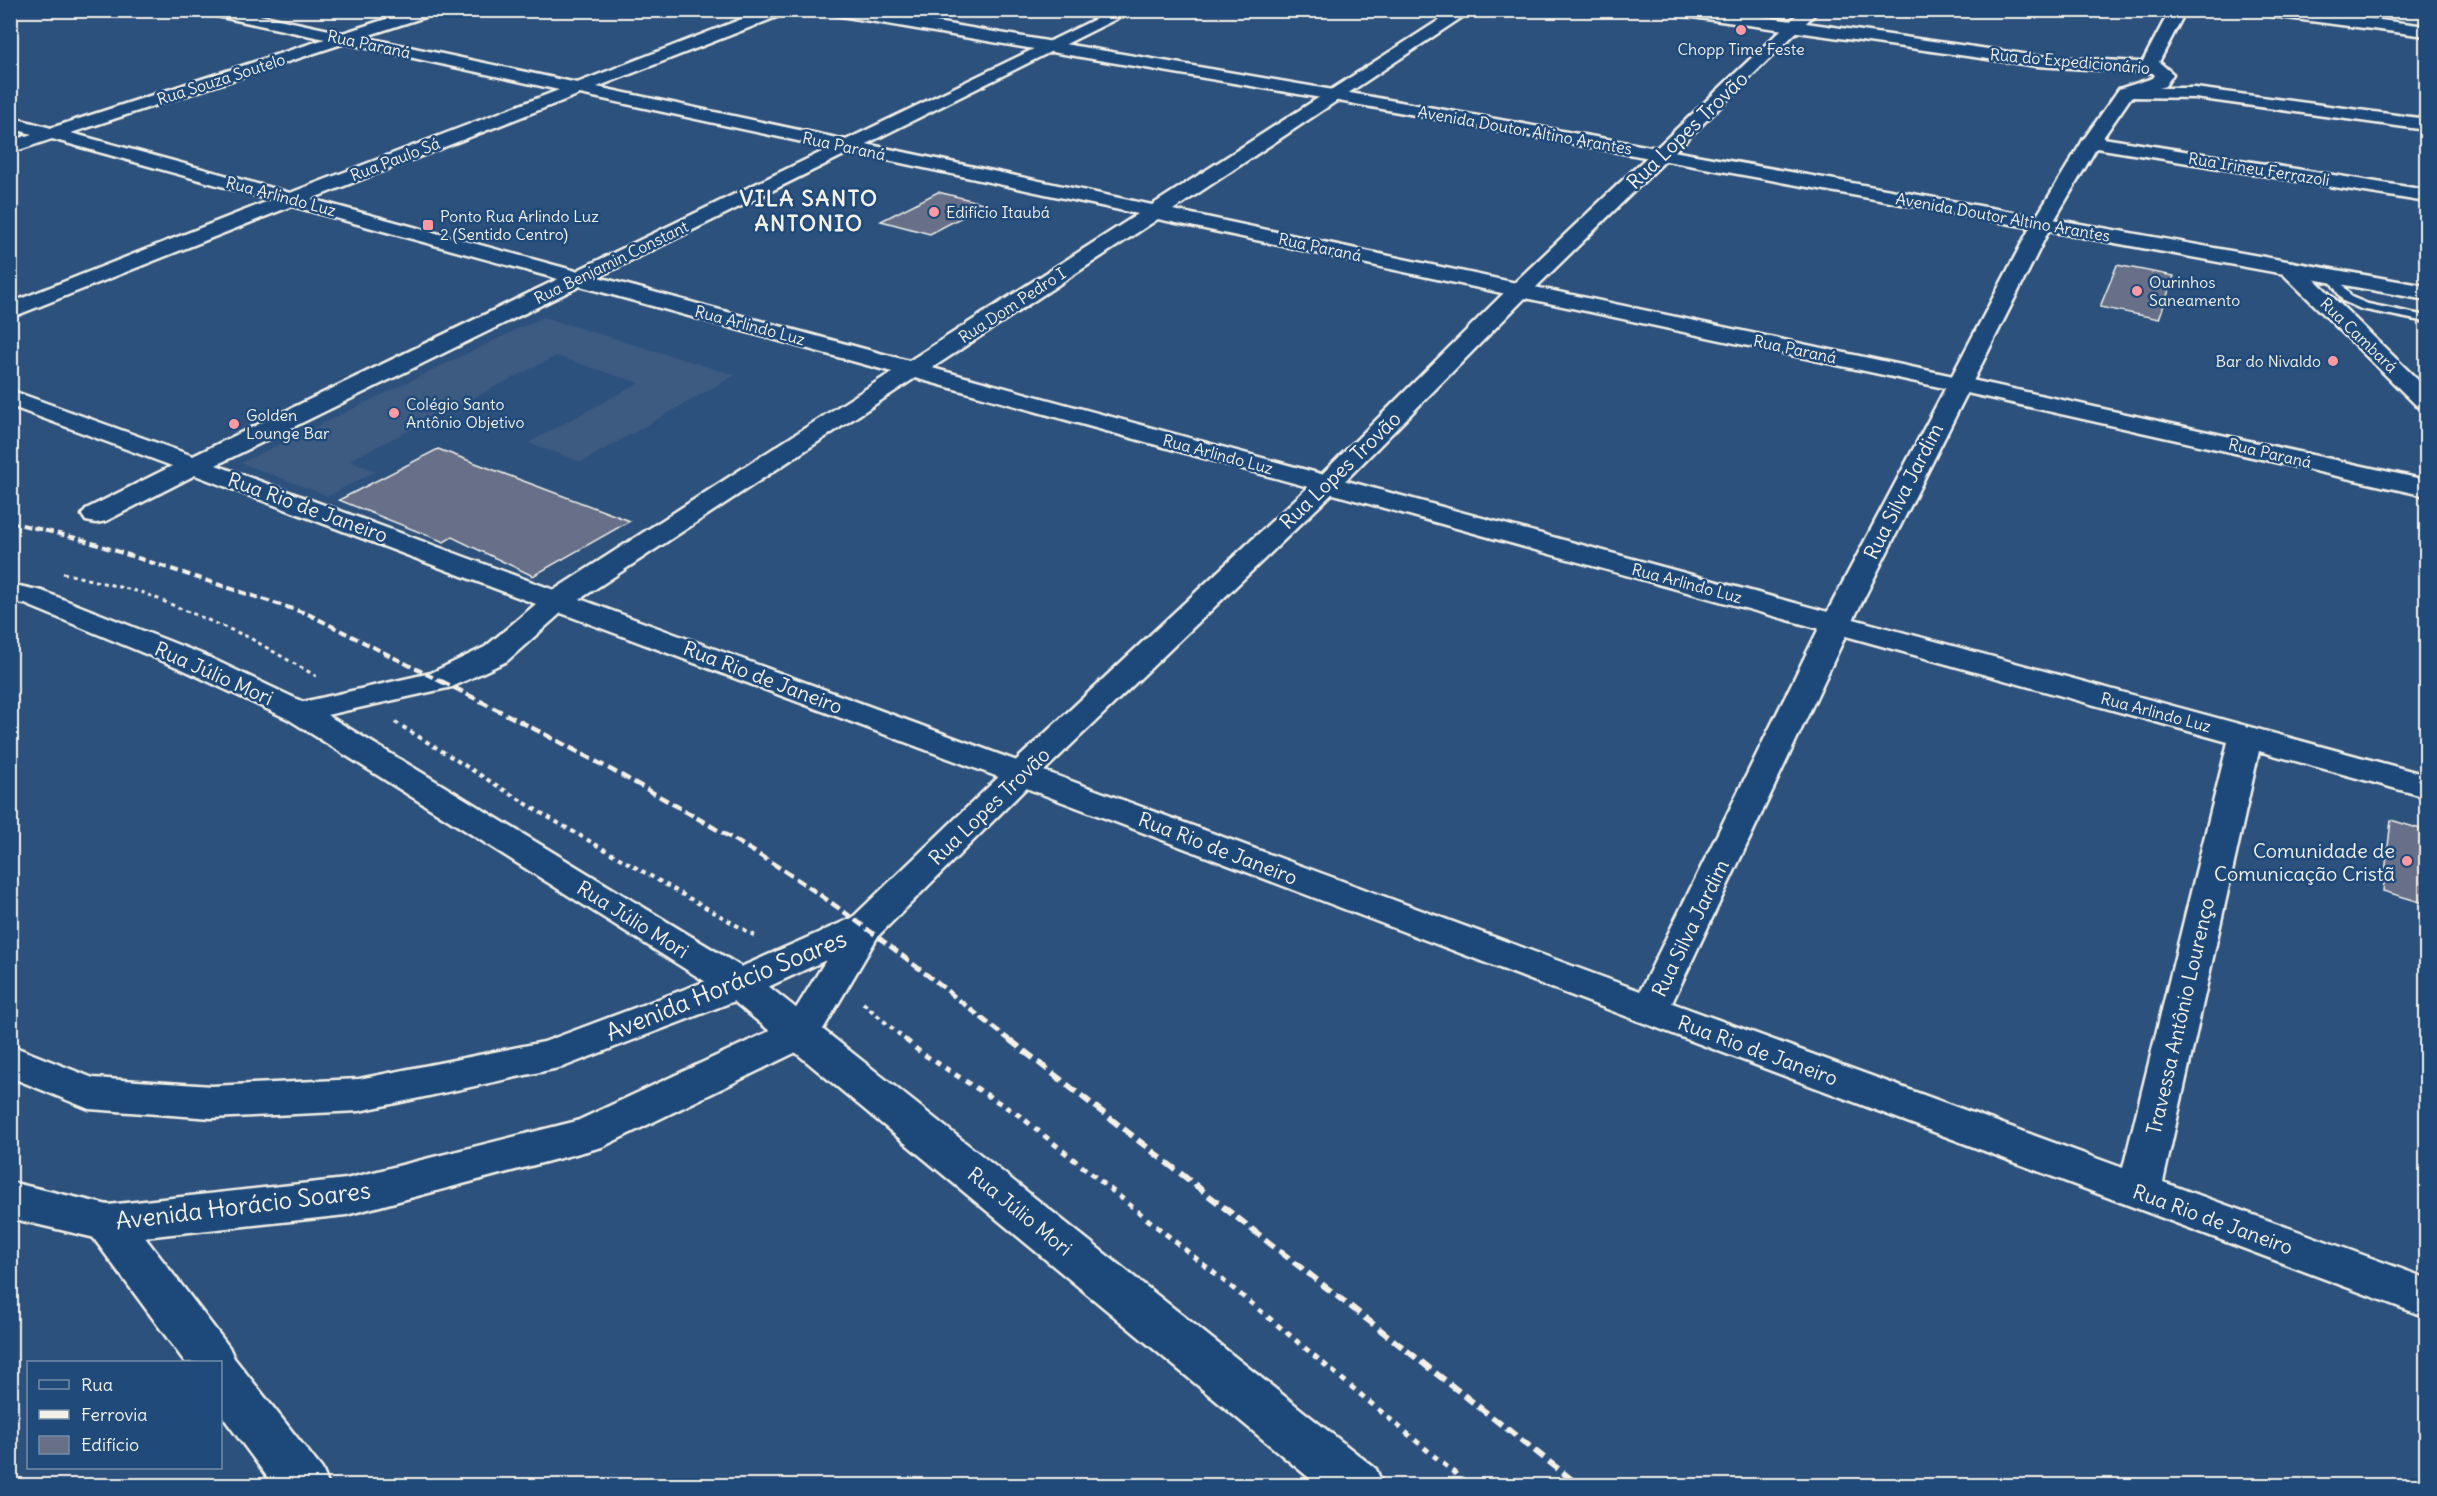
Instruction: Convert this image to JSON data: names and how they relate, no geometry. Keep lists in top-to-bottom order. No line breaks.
{"streets":{"street":["Rua Paraná","Rua do Expedicionário","Rua Souza Soutelo","Avenida Doutor Altino Arantes","Rua Lopes Trovão","Rua Paulo Sá","Rua Irineu Ferrazoli","Rua Arlindo Luz","Rua Benjamin Constant","Rua Dom Pedro I","Rua Cambará","Rua Silva Jardim","Rua Rio de Janeiro","Rua Júlio Mori","Avenida Horácio Soares","Travessa Antônio Lourenço"]},"crossings":[["Rua Paraná","Rua Souza Soutelo"],["Rua Paraná","Rua Lopes Trovão"],["Rua Paraná","Rua Paulo Sá"],["Rua Paraná","Rua Benjamin Constant"],["Rua Paraná","Rua Dom Pedro I"],["Rua Paraná","Rua Silva Jardim"],["Rua do Expedicionário","Rua Lopes Trovão"],["Rua do Expedicionário","Rua Silva Jardim"],["Rua Souza Soutelo","Rua Arlindo Luz"],["Avenida Doutor Altino Arantes","Rua Lopes Trovão"],["Avenida Doutor Altino Arantes","Rua Benjamin Constant"],["Avenida Doutor Altino Arantes","Rua Dom Pedro I"],["Avenida Doutor Altino Arantes","Rua Cambará"],["Avenida Doutor Altino Arantes","Rua Silva Jardim"],["Rua Lopes Trovão","Rua Arlindo Luz"],["Rua Lopes Trovão","Rua Rio de Janeiro"],["Rua Lopes Trovão","Avenida Horácio Soares"],["Rua Paulo Sá","Rua Arlindo Luz"],["Rua Irineu Ferrazoli","Rua Silva Jardim"],["Rua Arlindo Luz","Rua Benjamin Constant"],["Rua Arlindo Luz","Rua Dom Pedro I"],["Rua Arlindo Luz","Rua Silva Jardim"],["Rua Arlindo Luz","Travessa Antônio Lourenço"],["Rua Benjamin Constant","Rua Rio de Janeiro"],["Rua Dom Pedro I","Rua Rio de Janeiro"],["Rua Dom Pedro I","Rua Júlio Mori"],["Rua Silva Jardim","Rua Rio de Janeiro"],["Rua Rio de Janeiro","Travessa Antônio Lourenço"],["Rua Júlio Mori","Avenida Horácio Soares"]],"districts":["VILA SANTO ANTONIO"],"places":{"other":["Chopp Time Feste","Edifício Itaubá","Ourinhos Saneamento","Bar do Nivaldo","Colégio Santo Antônio Objetivo","Golden Lounge Bar","Comunidade de Comunicação Cristã"],"transit":["Ponto Rua Arlindo Luz 2 (Sentido Centro)"]},"legend":["Rua","Ferrovia","Edifício"]}
